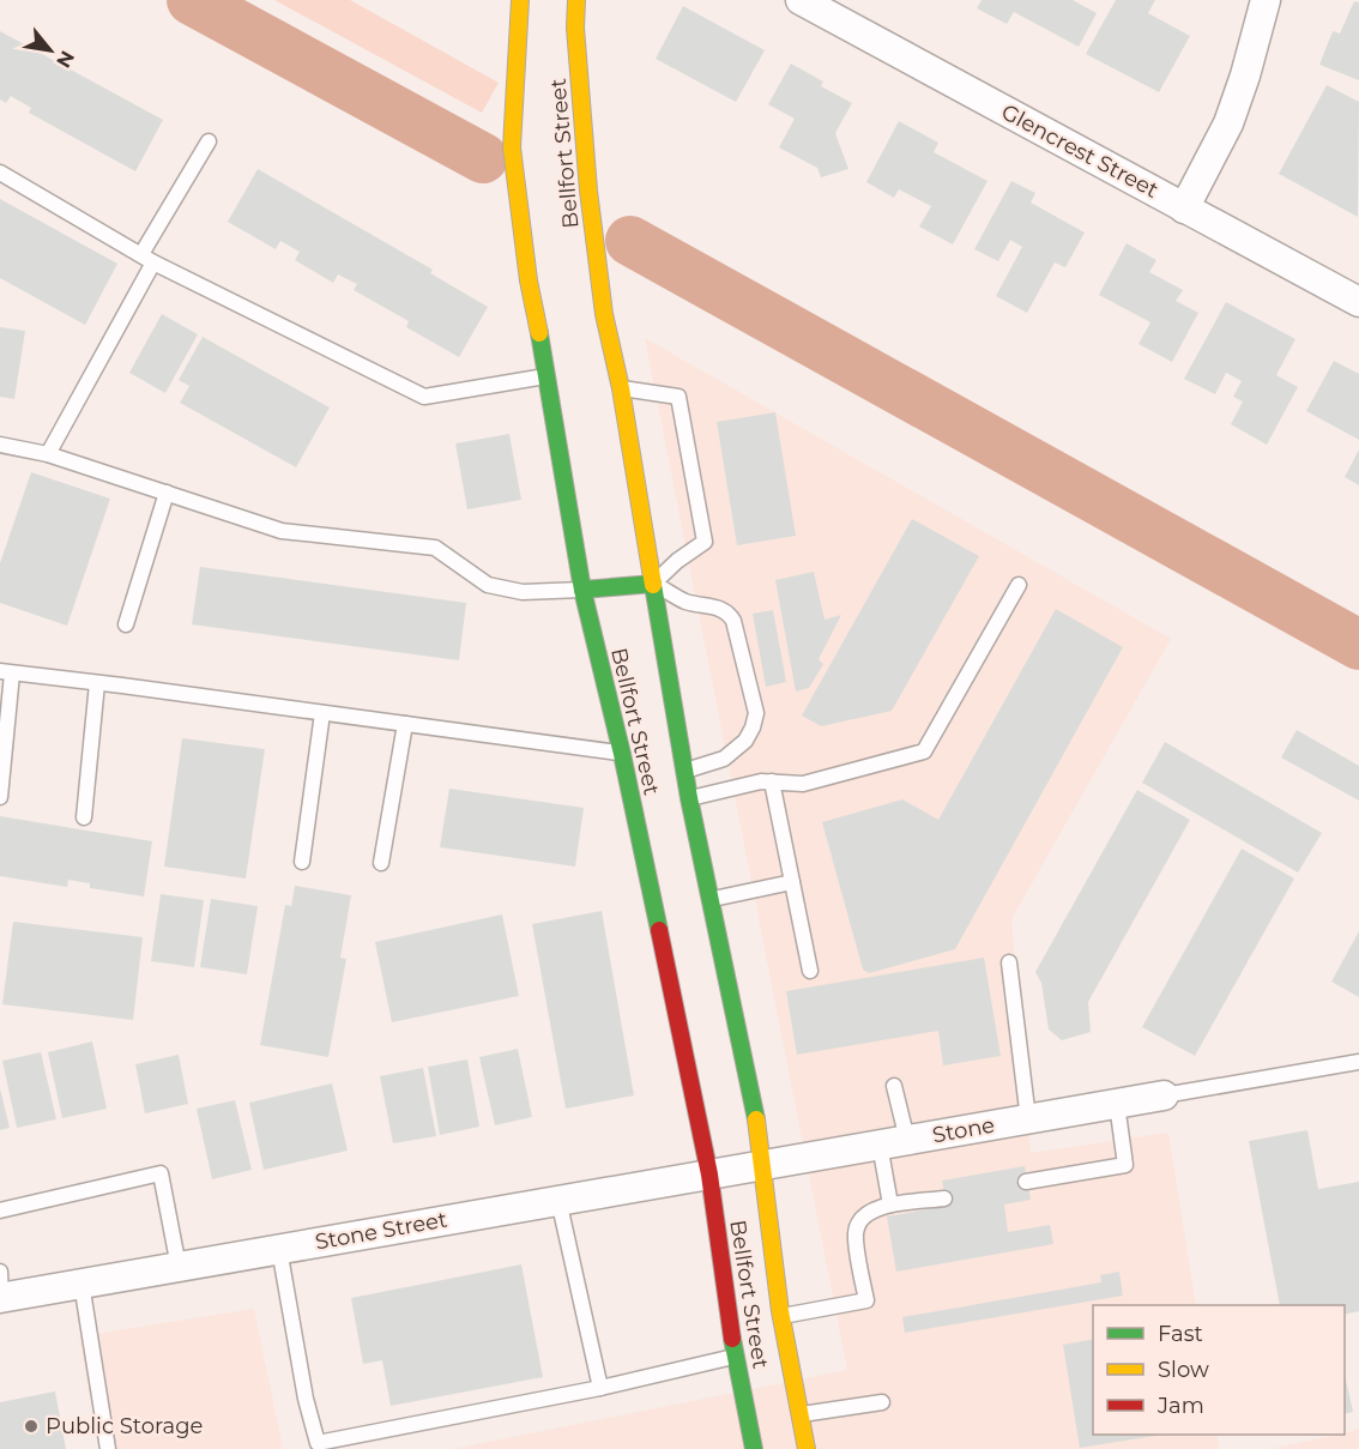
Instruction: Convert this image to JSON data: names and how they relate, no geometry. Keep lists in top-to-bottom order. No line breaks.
{"streets":{"main road":["Bellfort Street"],"street":["Glencrest Street","Stone","Stone Street"]},"crossings":[["Bellfort Street","Stone"],["Bellfort Street","Stone Street"],["Stone","Stone Street"]],"places":["Public Storage"],"legend":["Fast","Slow","Jam"],"north":"bottom right"}
